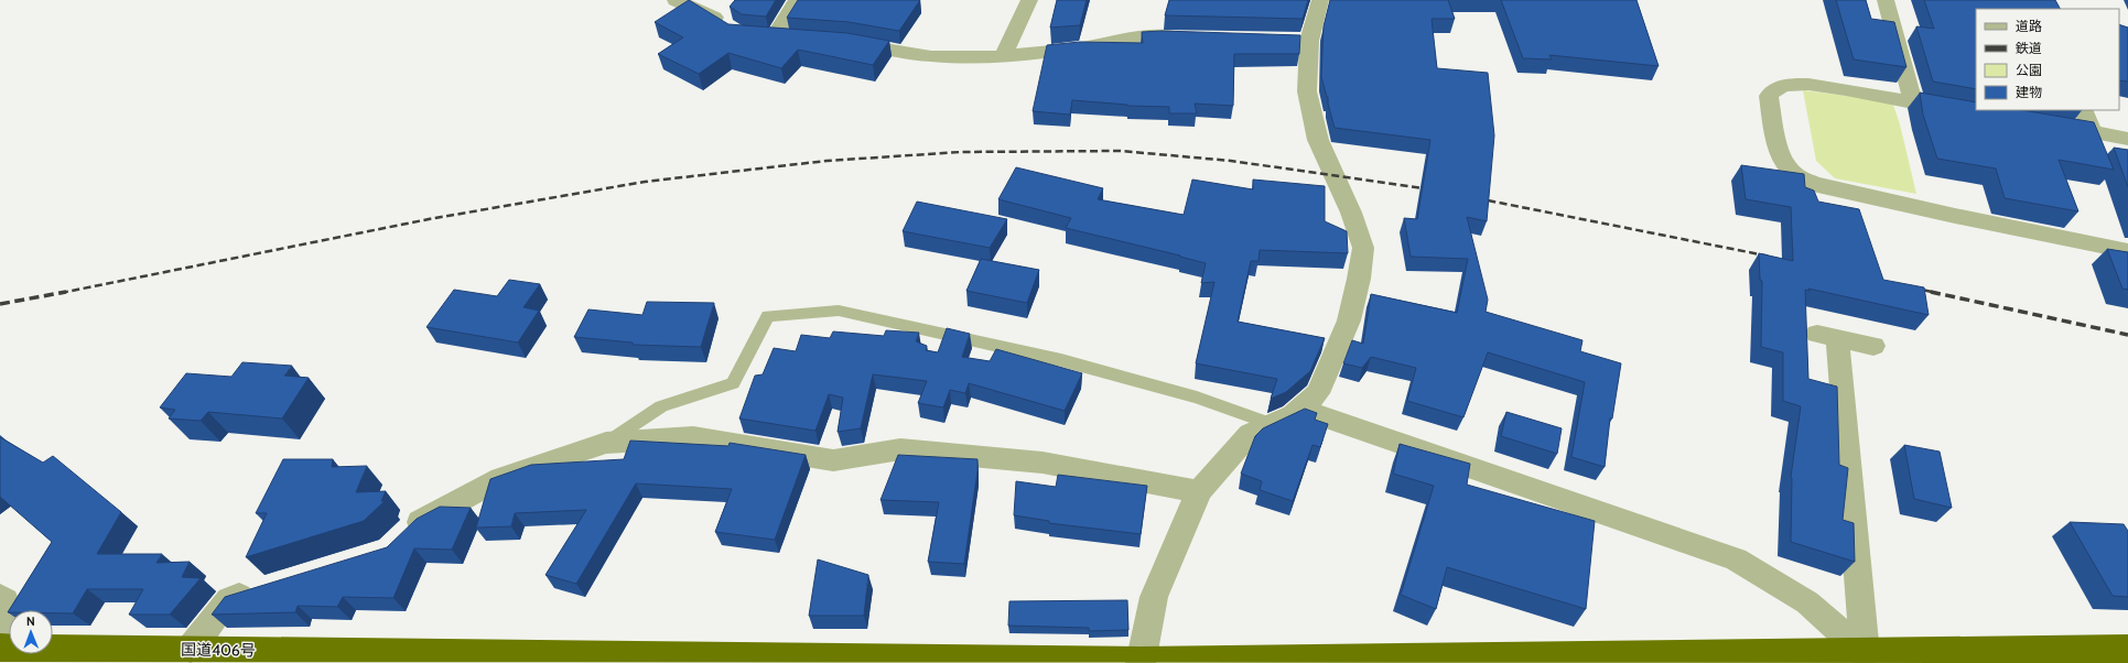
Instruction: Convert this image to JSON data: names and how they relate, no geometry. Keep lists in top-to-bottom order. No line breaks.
{"streets":{"highway":["国道406号"]},"legend":["道路","鉄道","公園","建物"],"north":"top"}
